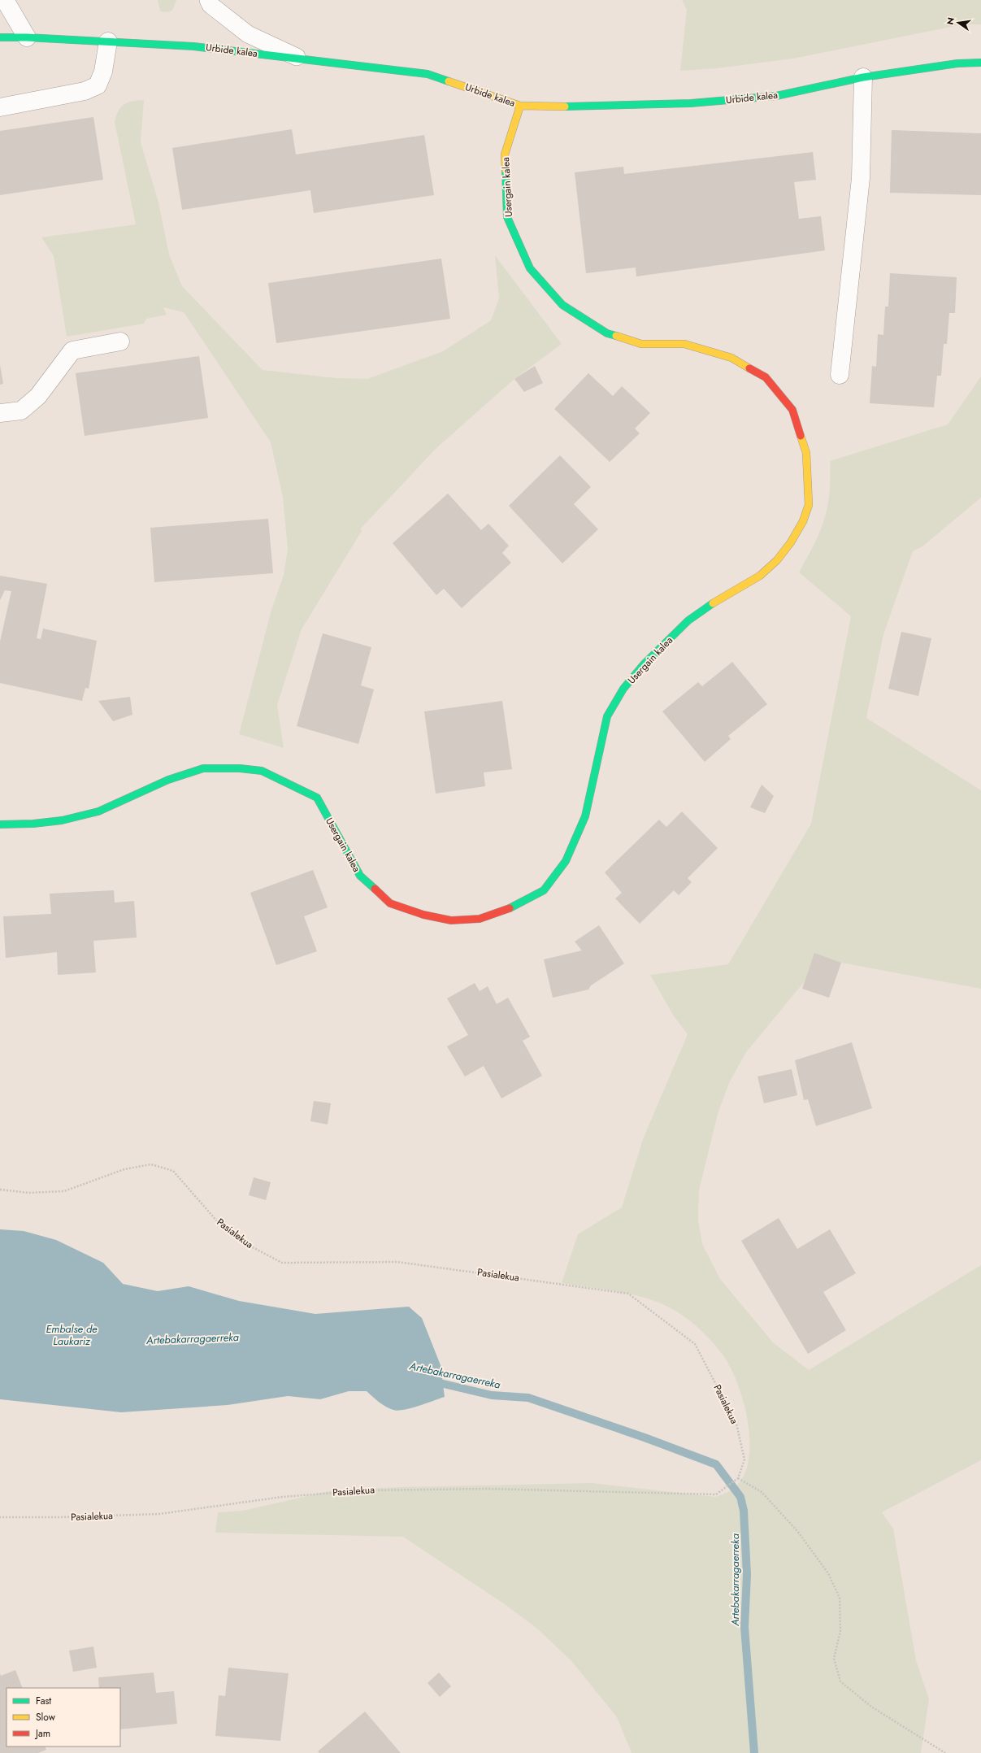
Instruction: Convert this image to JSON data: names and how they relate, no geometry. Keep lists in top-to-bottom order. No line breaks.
{"streets":{"street":["Urbide kalea","Usergain kalea"],"path":["Pasialekua"]},"crossings":[["Urbide kalea","Usergain kalea"]],"water":["Embalse de Laukariz","Artebakarragaerreka"],"legend":["Fast","Slow","Jam"],"north":"left"}
